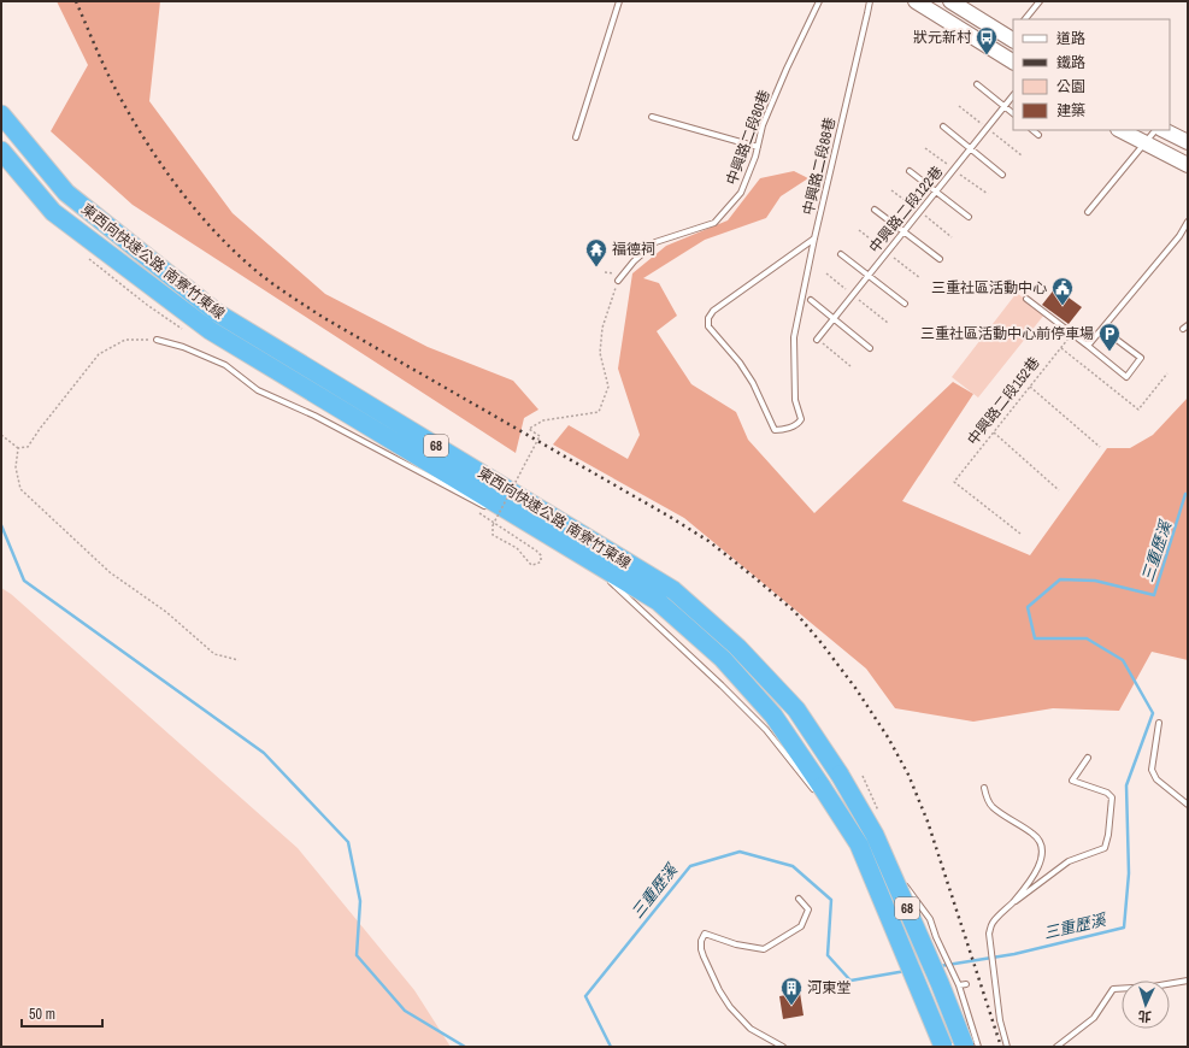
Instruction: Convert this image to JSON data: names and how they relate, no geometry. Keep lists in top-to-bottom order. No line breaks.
{"streets":{"highway":["東西向快速公路 南寮竹東線","68"],"lane":["中興路二段80巷","中興路二段88巷","中興路二段122巷"],"path":["中興路二段152巷"]},"water":["三重歷溪"],"places":{"bus stop":["狀元新村"],"temple":["福德祠"],"public building":["三重社區活動中心"],"parking":["三重社區活動中心前停車場"],"building":["河東堂"]},"legend":["道路","鐵路","公園","建築"],"scale_bar":"50 m","north":"bottom"}
